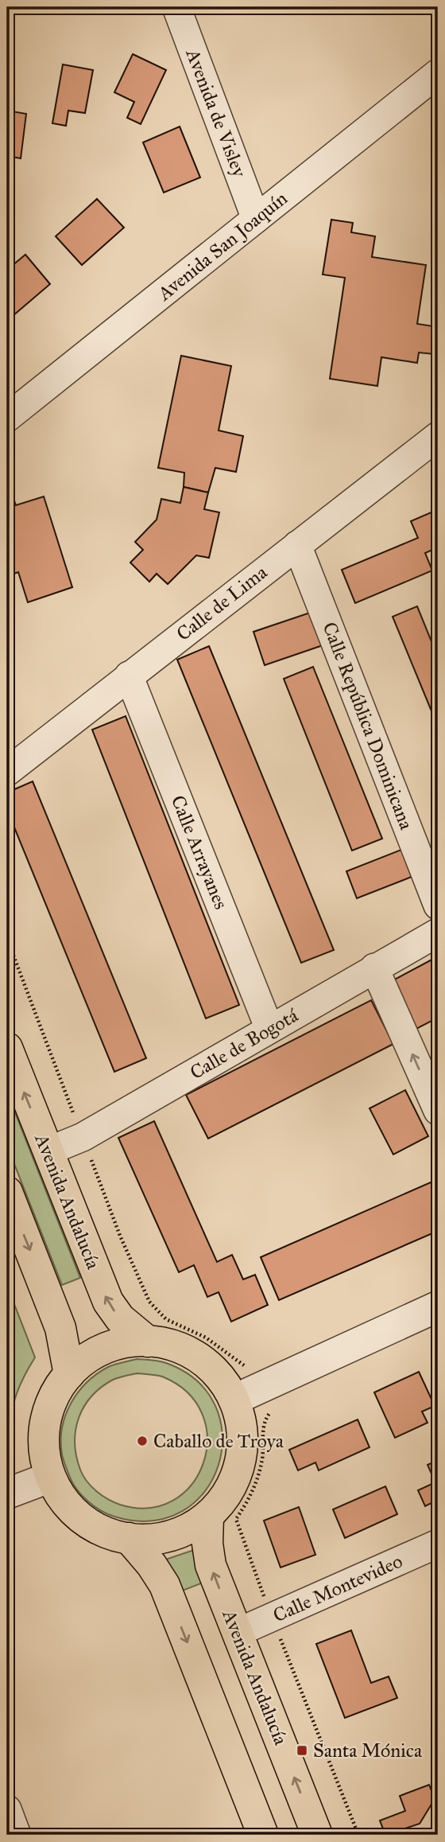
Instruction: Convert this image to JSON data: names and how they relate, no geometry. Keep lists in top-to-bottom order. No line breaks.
{"streets":{"main road":["Avenida Andalucía"],"street":["Avenida de Visley","Avenida San Joaquín","Calle de Lima","Calle República Dominicana","Calle Arrayanes","Calle de Bogotá","Calle Montevideo"]},"crossings":[["Avenida de Visley","Avenida San Joaquín"],["Calle de Lima","Calle República Dominicana"],["Calle de Lima","Calle Arrayanes"],["Calle Arrayanes","Calle de Bogotá"],["Calle de Bogotá","Avenida Andalucía"],["Avenida Andalucía","Calle Montevideo"]],"places":{"other":["Caballo de Troya"],"transit":["Santa Mónica"]}}
